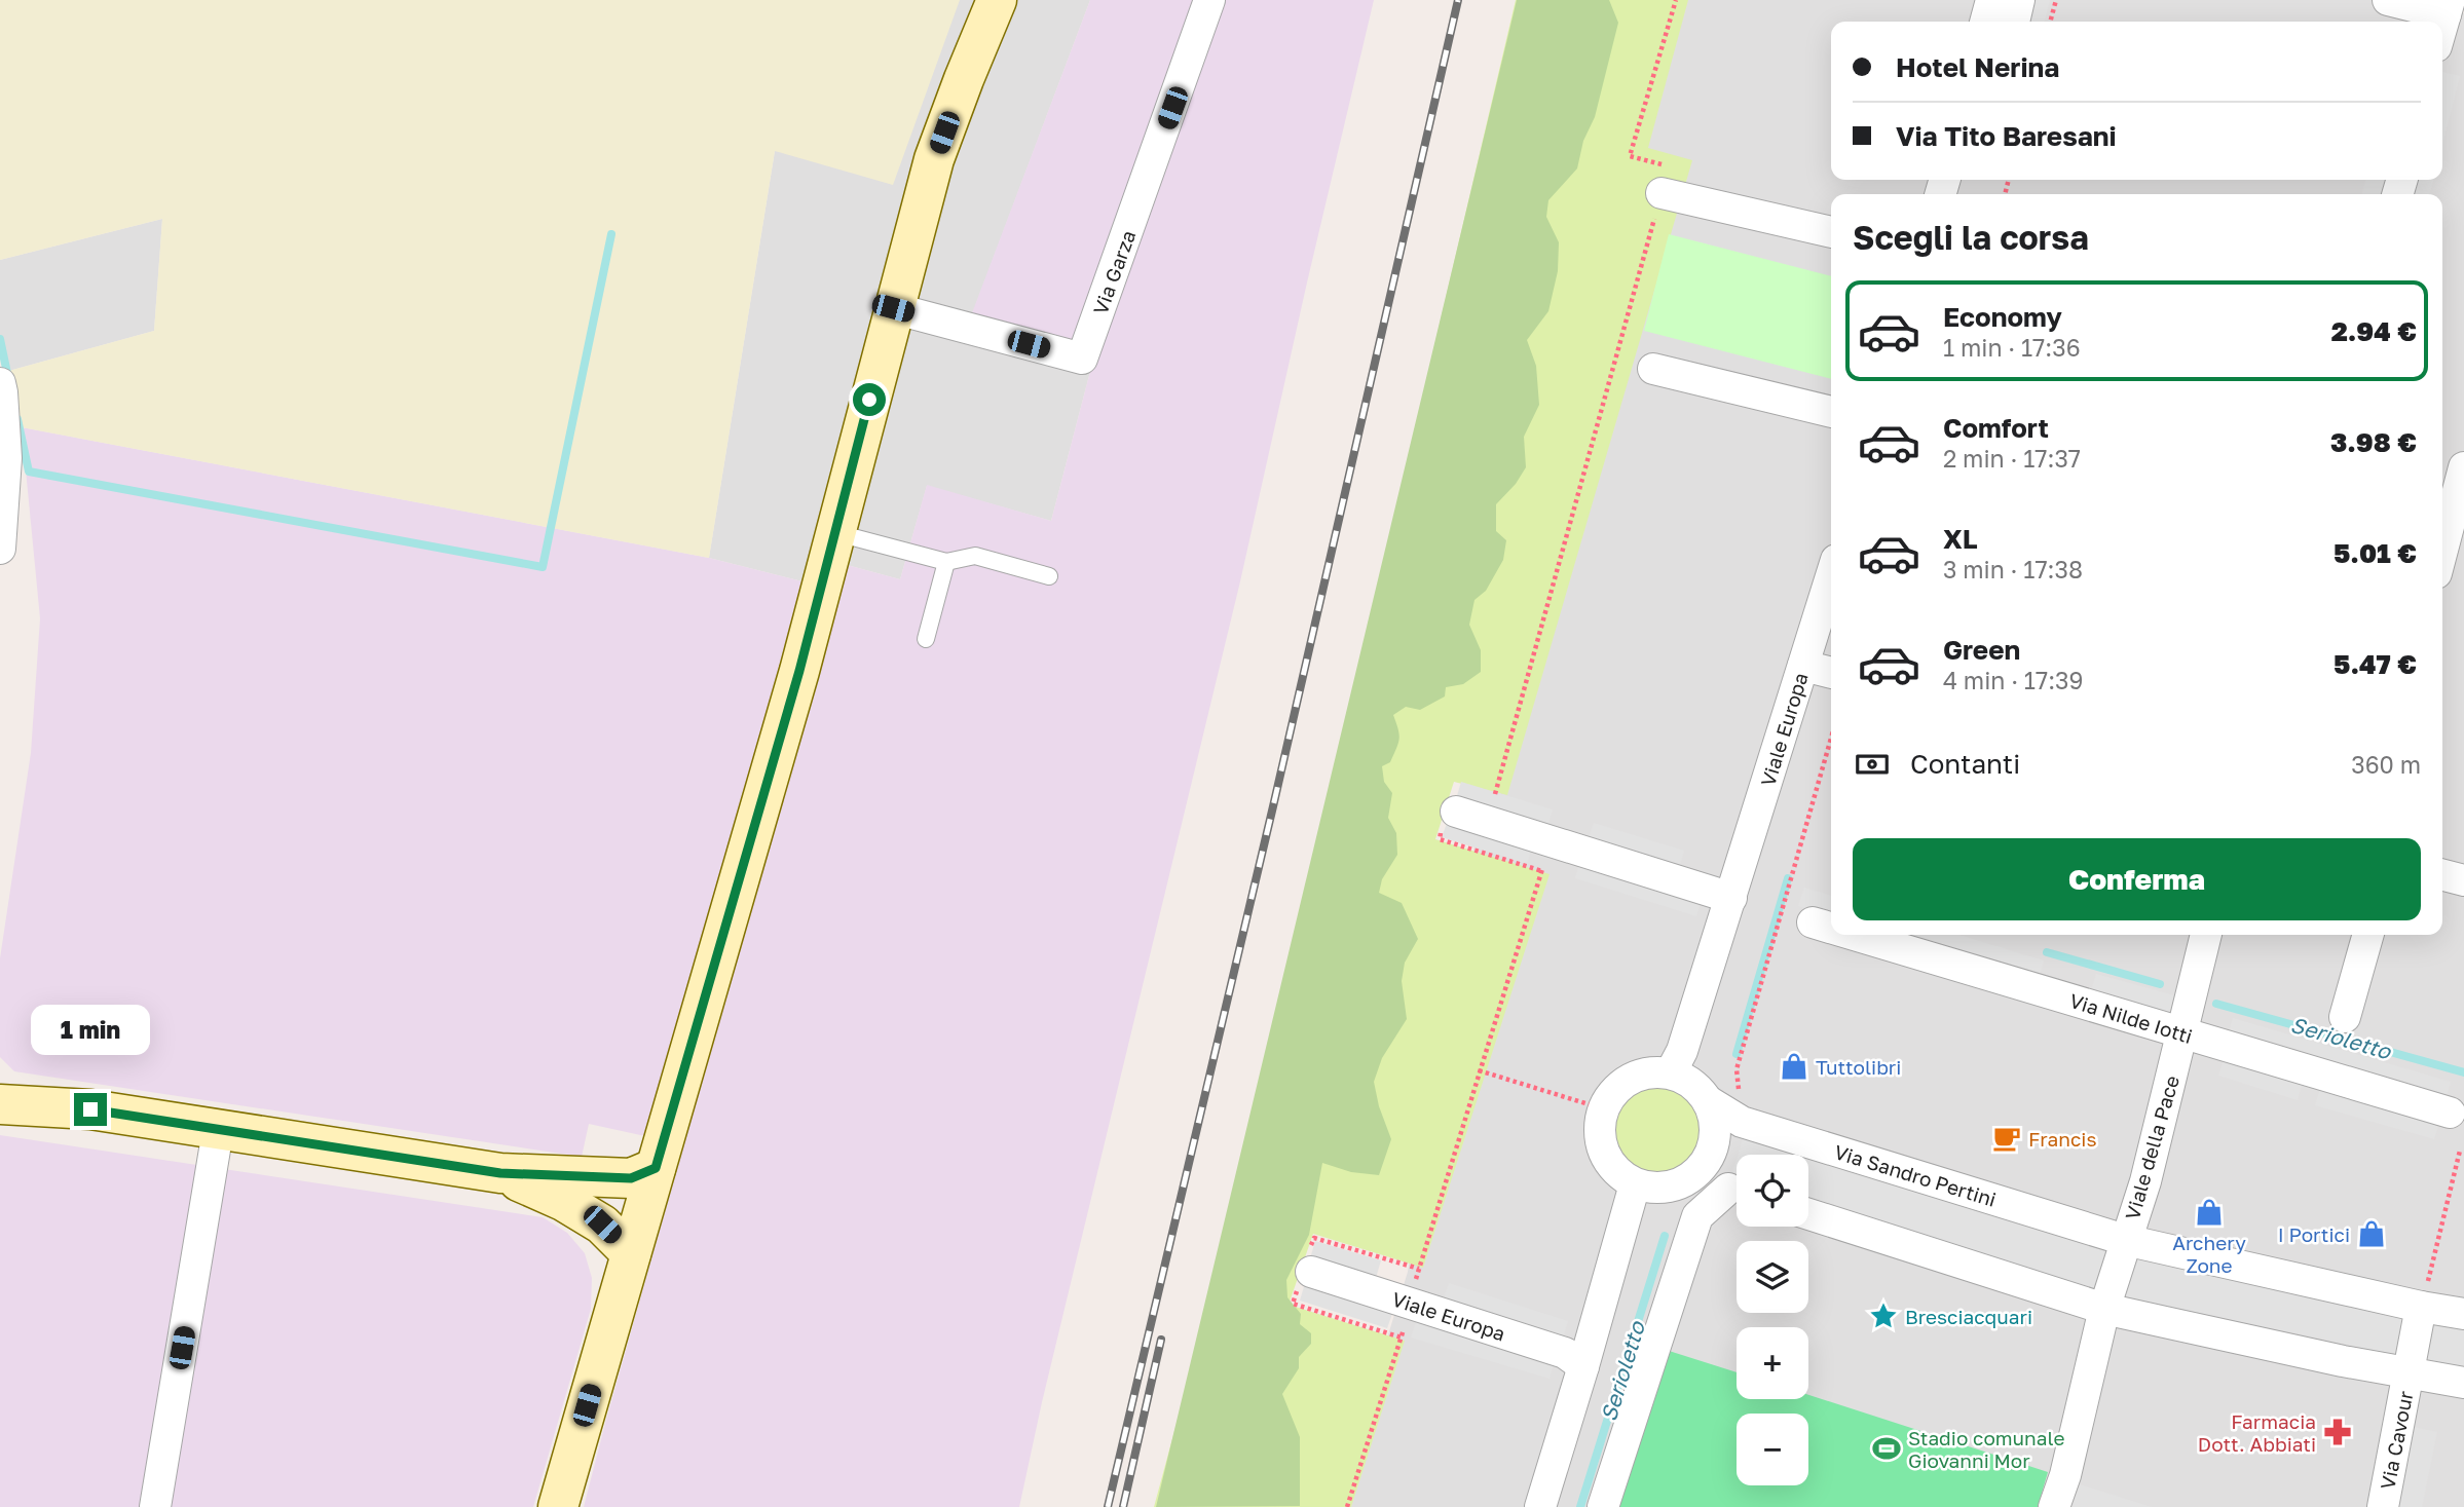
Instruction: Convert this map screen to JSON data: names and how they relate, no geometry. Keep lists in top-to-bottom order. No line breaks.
{"streets":{"street":["Via Garza","Viale Europa","Via Nilde Iotti","Viale della Pace","Via Sandro Pertini","Via Cavour"]},"crossings":[["Viale Europa","Via Sandro Pertini"],["Via Nilde Iotti","Viale della Pace"],["Viale della Pace","Via Sandro Pertini"],["Via Sandro Pertini","Via Cavour"]],"water":["Serioletto"],"places":{"shop":["Tuttolibri","Archery Zone","I Portici"],"cafe":["Francis"],"place":["Bresciacquari"],"pharmacy":["Farmacia Dott. Abbiati"],"sports":["Stadio comunale Giovanni Mor"]},"page":{"banner":["Hotel Nerina","Via Tito Baresani"],"heading":"Scegli la corsa","list":[{"name":"Economy","note":"1 min · 17:36","value":"2.94 €"},{"name":"Comfort","note":"2 min · 17:37","value":"3.98 €"},{"name":"XL","note":"3 min · 17:38","value":"5.01 €"},{"name":"Green","note":"4 min · 17:39","value":"5.47 €"}],"pay":["Contanti","360 m"],"buttons":"Conferma","bubble":"1 min","map_buttons":["+","−"]}}
